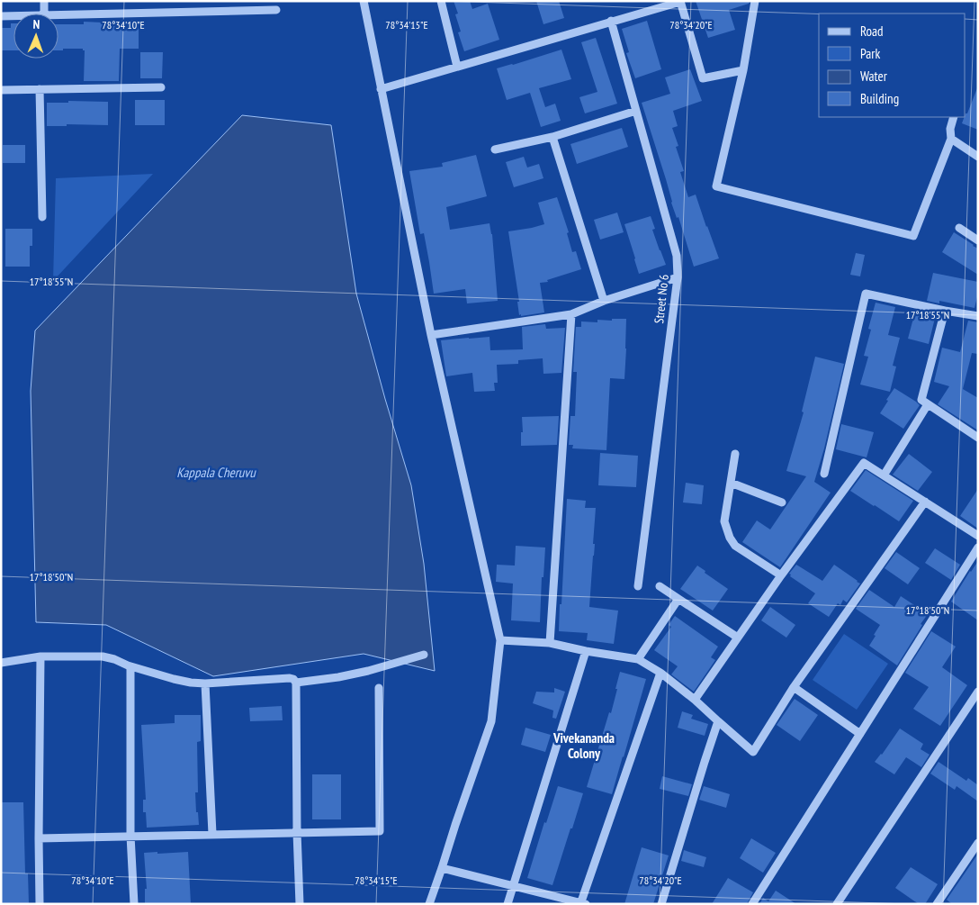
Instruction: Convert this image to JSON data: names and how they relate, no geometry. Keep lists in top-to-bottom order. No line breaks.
{"streets":{"street":["Street No 6"]},"districts":["Vivekananda Colony"],"water":["Kappala Cheruvu"],"legend":["Road","Park","Water","Building"],"north":"top","coordinates":["78°34'10\"E","78°34'15\"E","78°34'20\"E","17°18'55\"N","17°18'50\"N"]}
